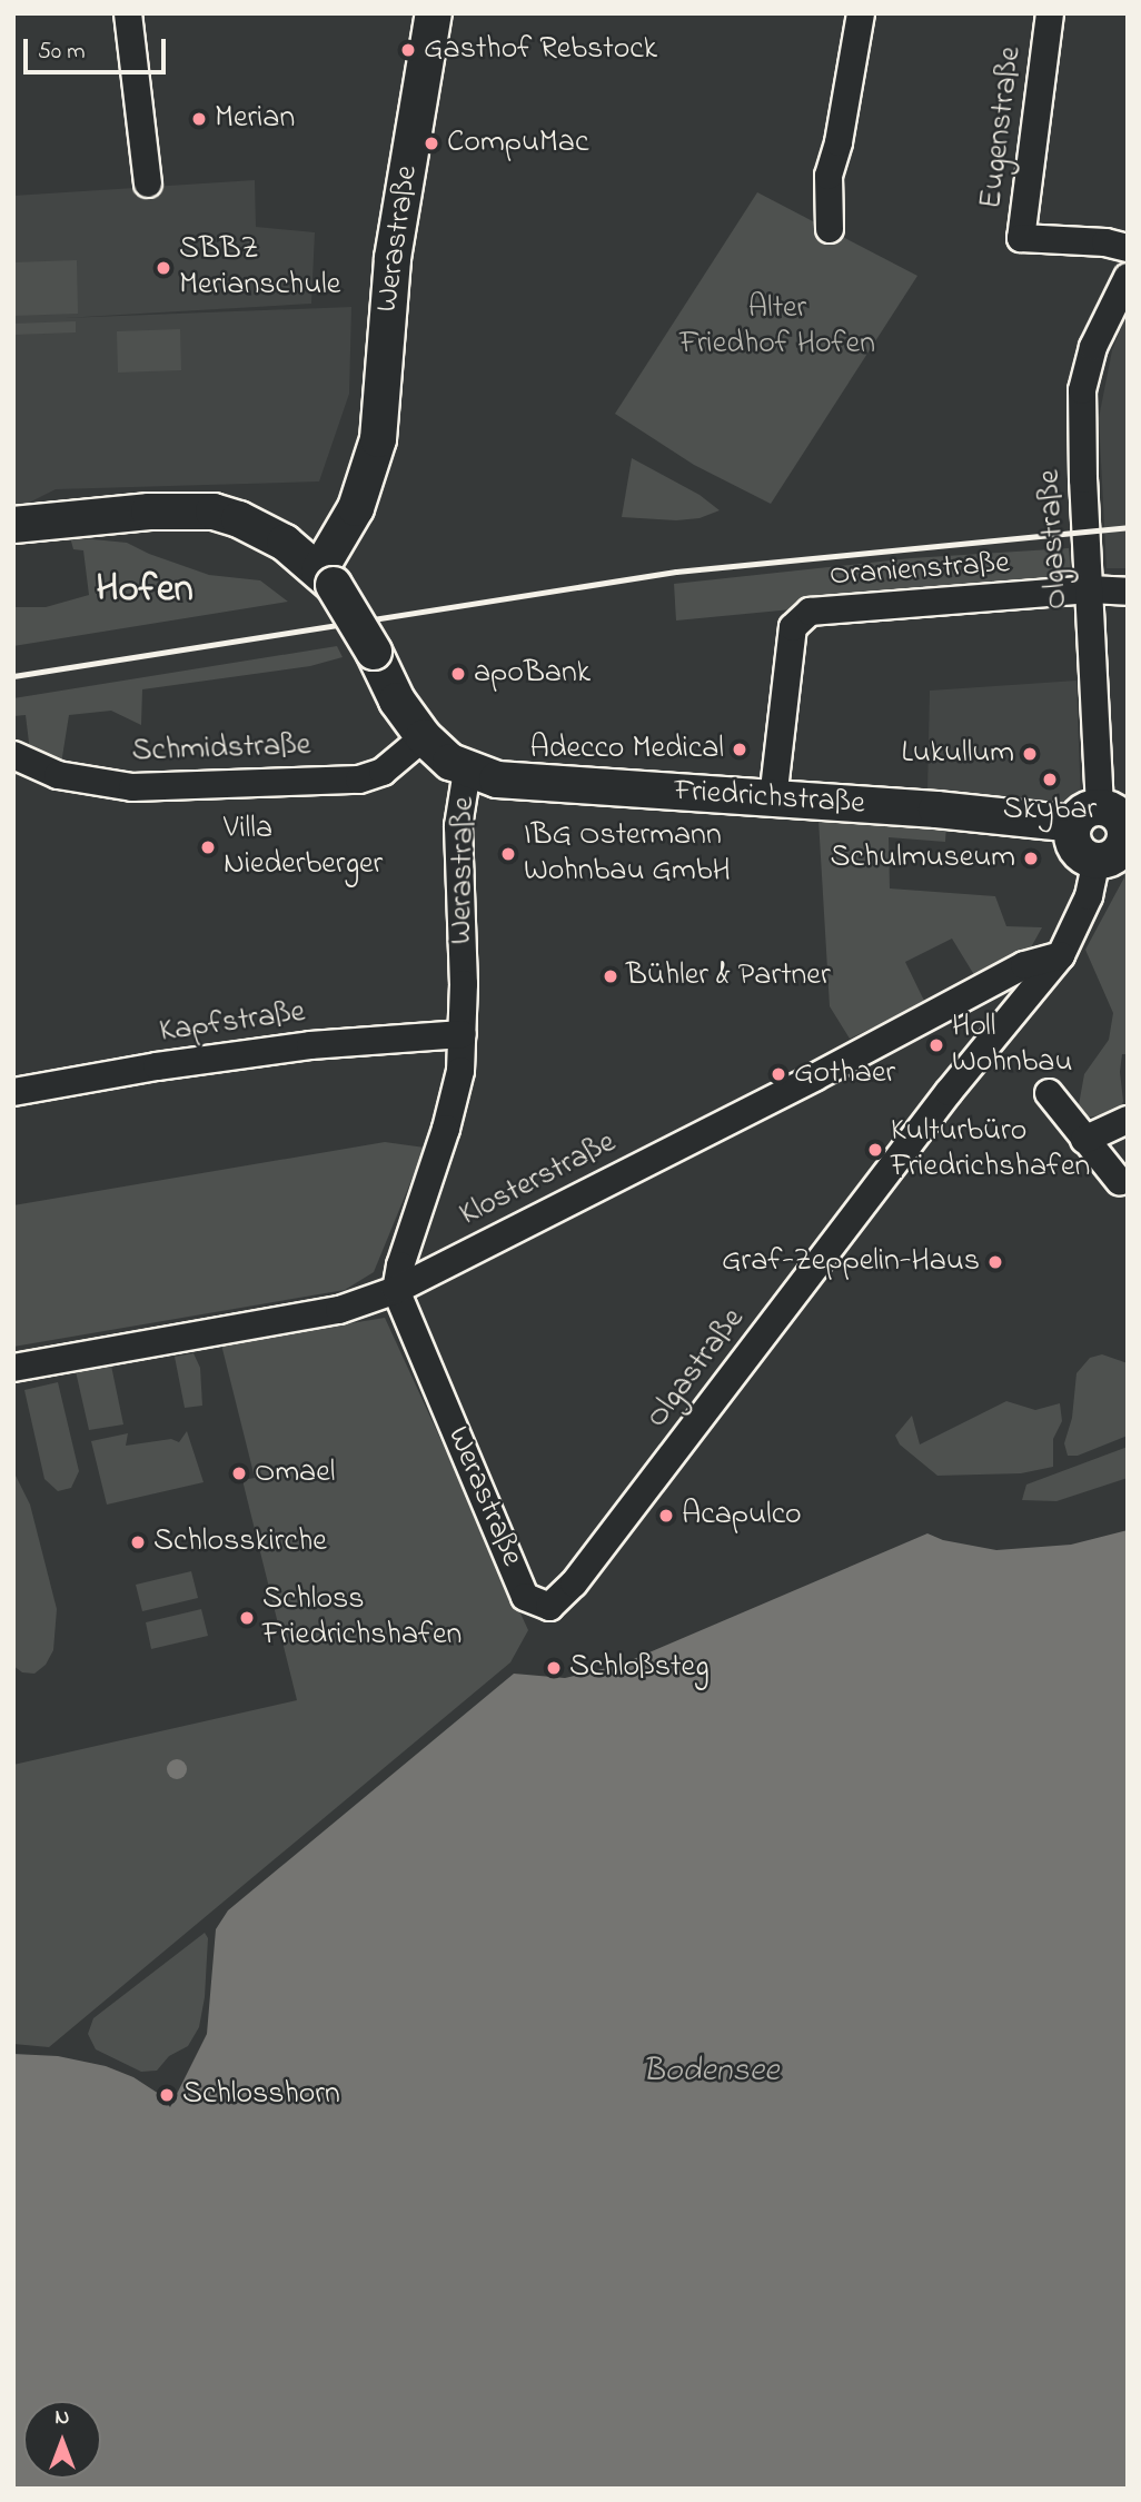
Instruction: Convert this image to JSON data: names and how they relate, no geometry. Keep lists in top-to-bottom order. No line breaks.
{"streets":{"main road":["Werastraße","Friedrichstraße"],"street":["Eugenstraße","Olgastraße","Oranienstraße","Schmidstraße","Kapfstraße","Klosterstraße"]},"crossings":[["Werastraße","Olgastraße"],["Werastraße","Schmidstraße"],["Werastraße","Friedrichstraße"],["Werastraße","Kapfstraße"],["Werastraße","Klosterstraße"],["Olgastraße","Oranienstraße"],["Olgastraße","Friedrichstraße"],["Olgastraße","Klosterstraße"],["Oranienstraße","Friedrichstraße"]],"districts":["Hofen"],"water":["Bodensee"],"parks":["Alter Friedhof Hofen"],"places":["Gasthof Rebstock","Merian","CompuMac","SBBZ Merianschule","apoBank","Adecco Medical","Lukullum","Skybar","Villa Niederberger","IBG Ostermann Wohnbau GmbH","Schulmuseum","Bühler & Partner","Holl Wohnbau","Gothaer","Kulturbüro Friedrichshafen","Graf-Zeppelin-Haus","Omael","Acapulco","Schlosskirche","Schloss Friedrichshafen","Schloßsteg","Schlosshorn"],"scale_bar":"50 m","north":"top"}
